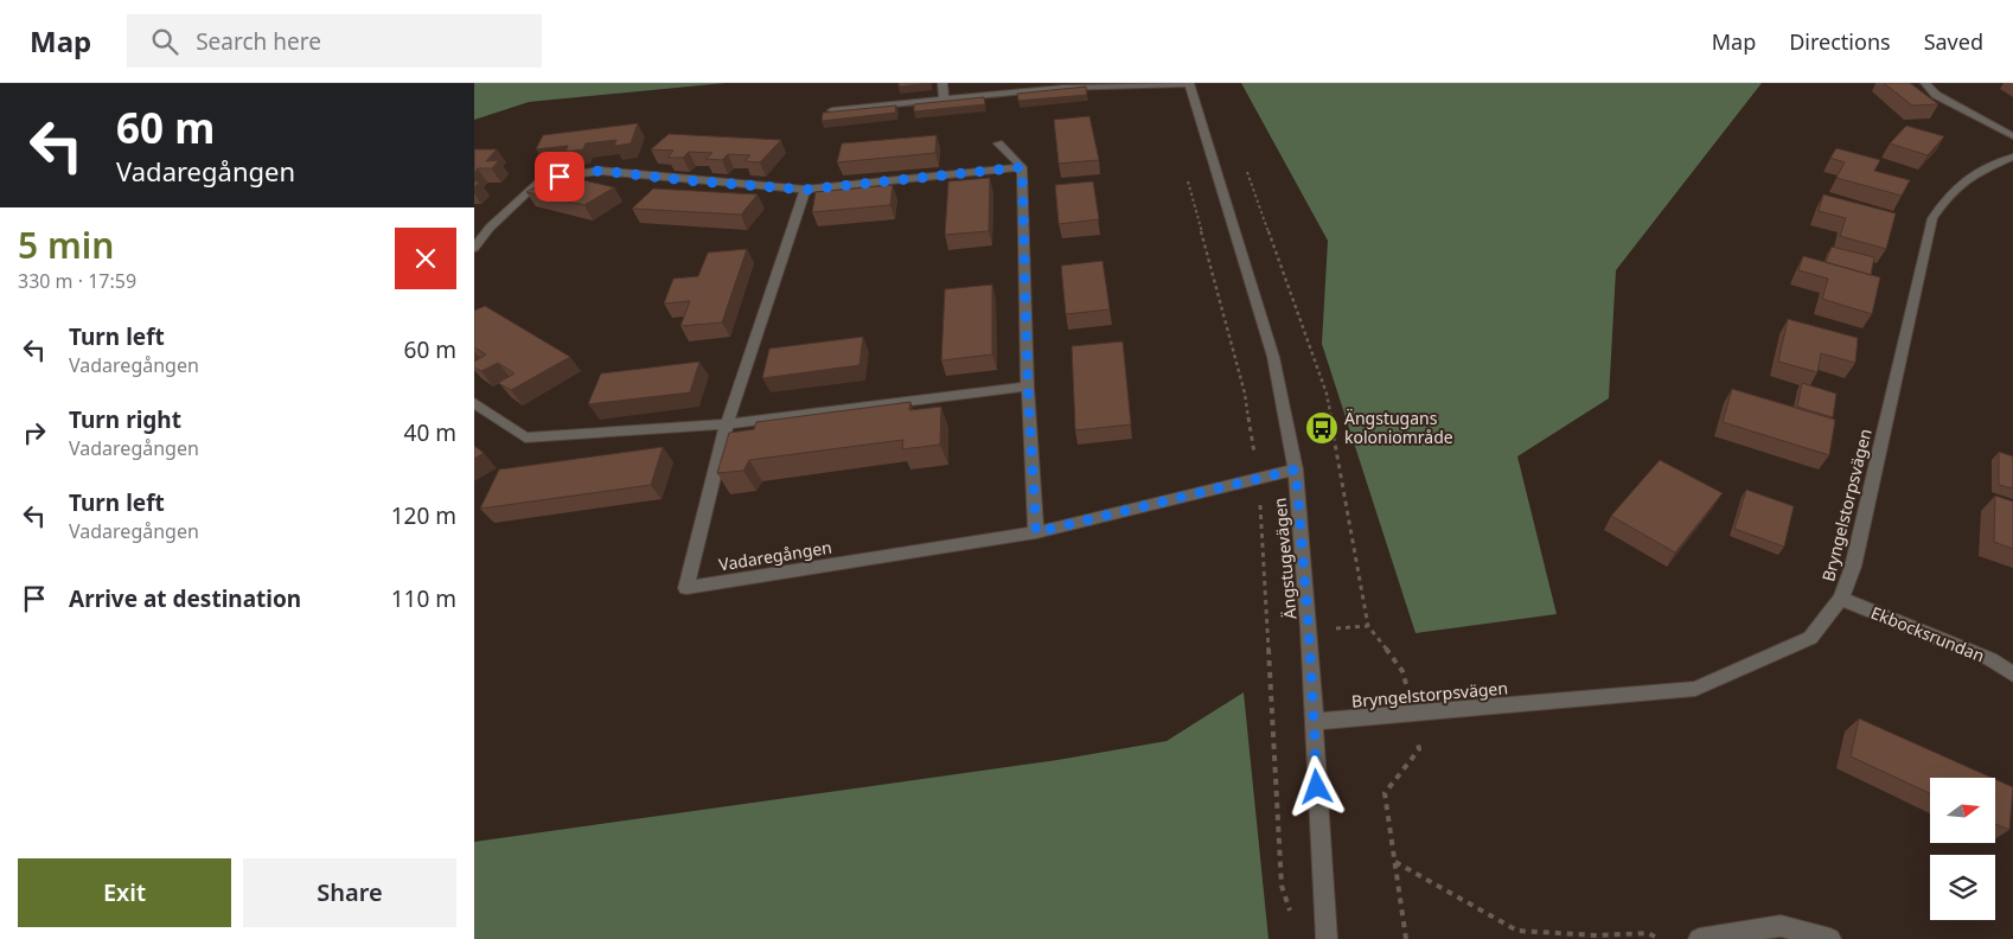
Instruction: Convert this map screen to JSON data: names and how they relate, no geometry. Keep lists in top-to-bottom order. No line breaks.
{"streets":{"street":["Bryngelstorpsvägen","Vadaregången","Ängstugevägen","Ekbocksrundan"]},"crossings":[["Bryngelstorpsvägen","Ängstugevägen"],["Bryngelstorpsvägen","Ekbocksrundan"],["Vadaregången","Ängstugevägen"]],"places":{"bus stop":["Ängstugans koloniområde"]},"north":"right","page":{"header":"Map","search":"Search here","nav":["Map","Directions","Saved"],"turn":["60 m","Vadaregången"],"heading":["5 min","330 m · 17:59"],"list":[{"name":"Turn left","note":"Vadaregången","value":"60 m"},{"name":"Turn right","note":"Vadaregången","value":"40 m"},{"name":"Turn left","note":"Vadaregången","value":"120 m"},{"name":"Arrive at destination","value":"110 m"}],"buttons":["Exit","Share"]}}
